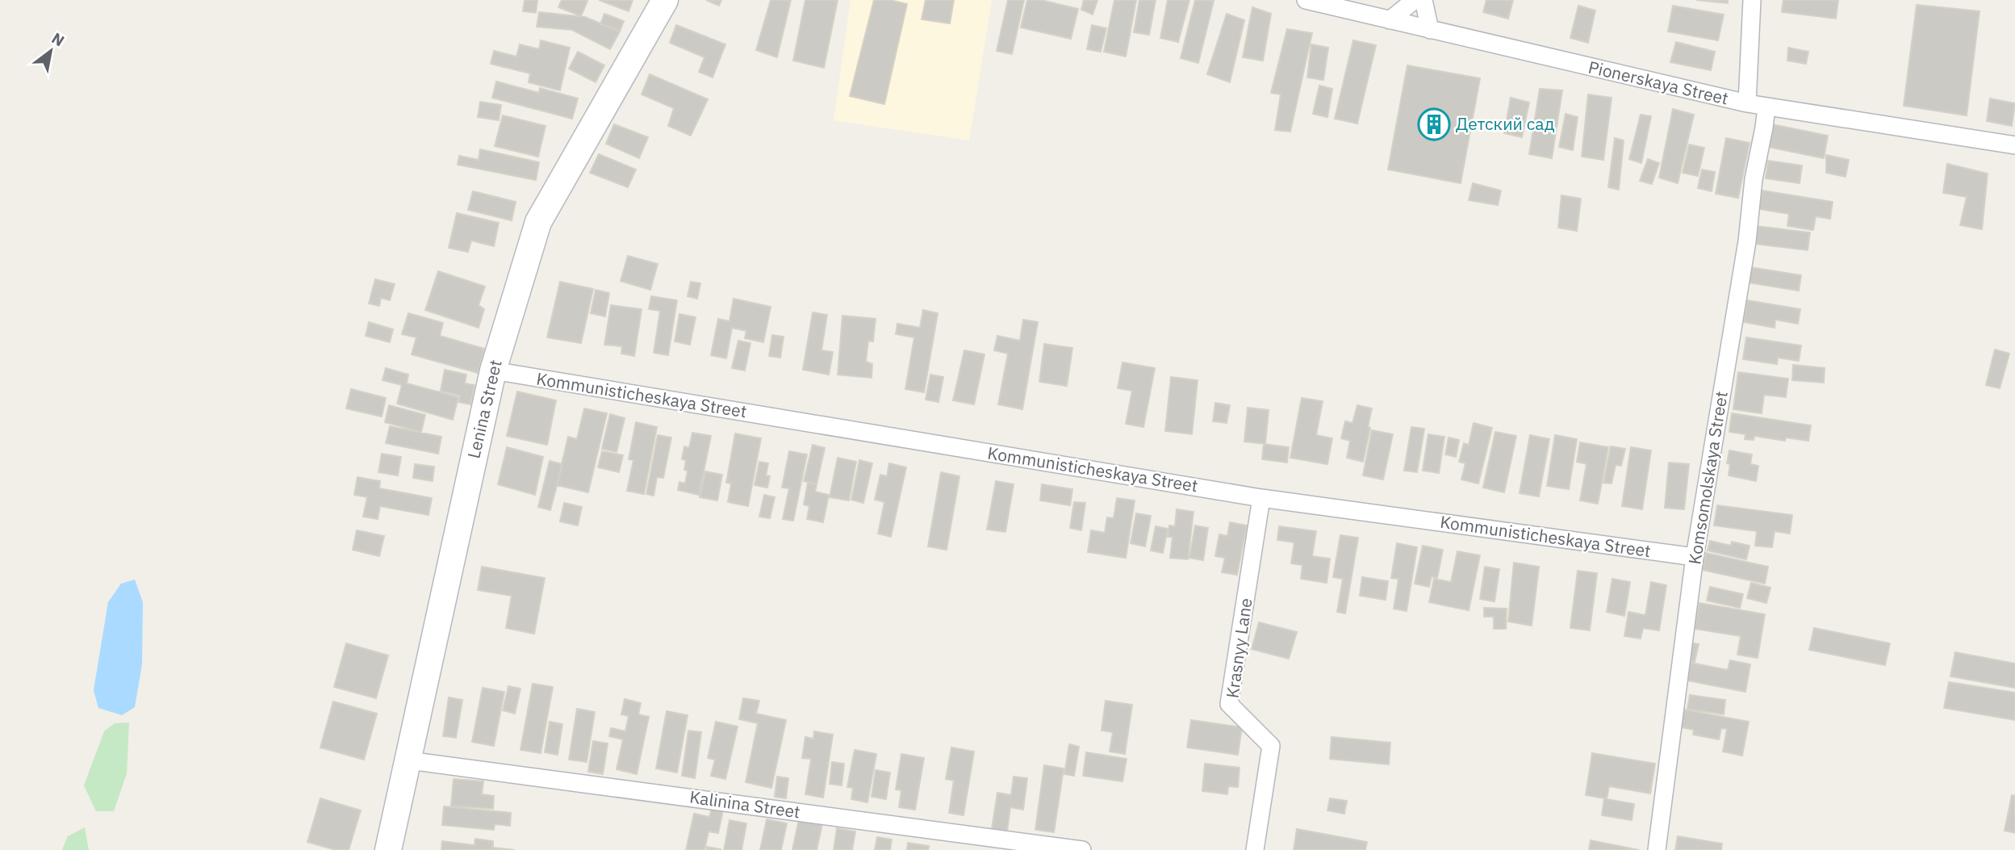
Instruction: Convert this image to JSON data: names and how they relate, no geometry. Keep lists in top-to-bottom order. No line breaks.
{"streets":{"street":["Pionerskaya Street","Kommunisticheskaya Street","Lenina Street","Komsomolskaya Street","Krasnyy Lane","Kalinina Street"]},"crossings":[["Pionerskaya Street","Komsomolskaya Street"],["Kommunisticheskaya Street","Lenina Street"],["Kommunisticheskaya Street","Komsomolskaya Street"],["Kommunisticheskaya Street","Krasnyy Lane"],["Lenina Street","Kalinina Street"]],"places":{"building":["Детский сад"]},"north":"top right"}
